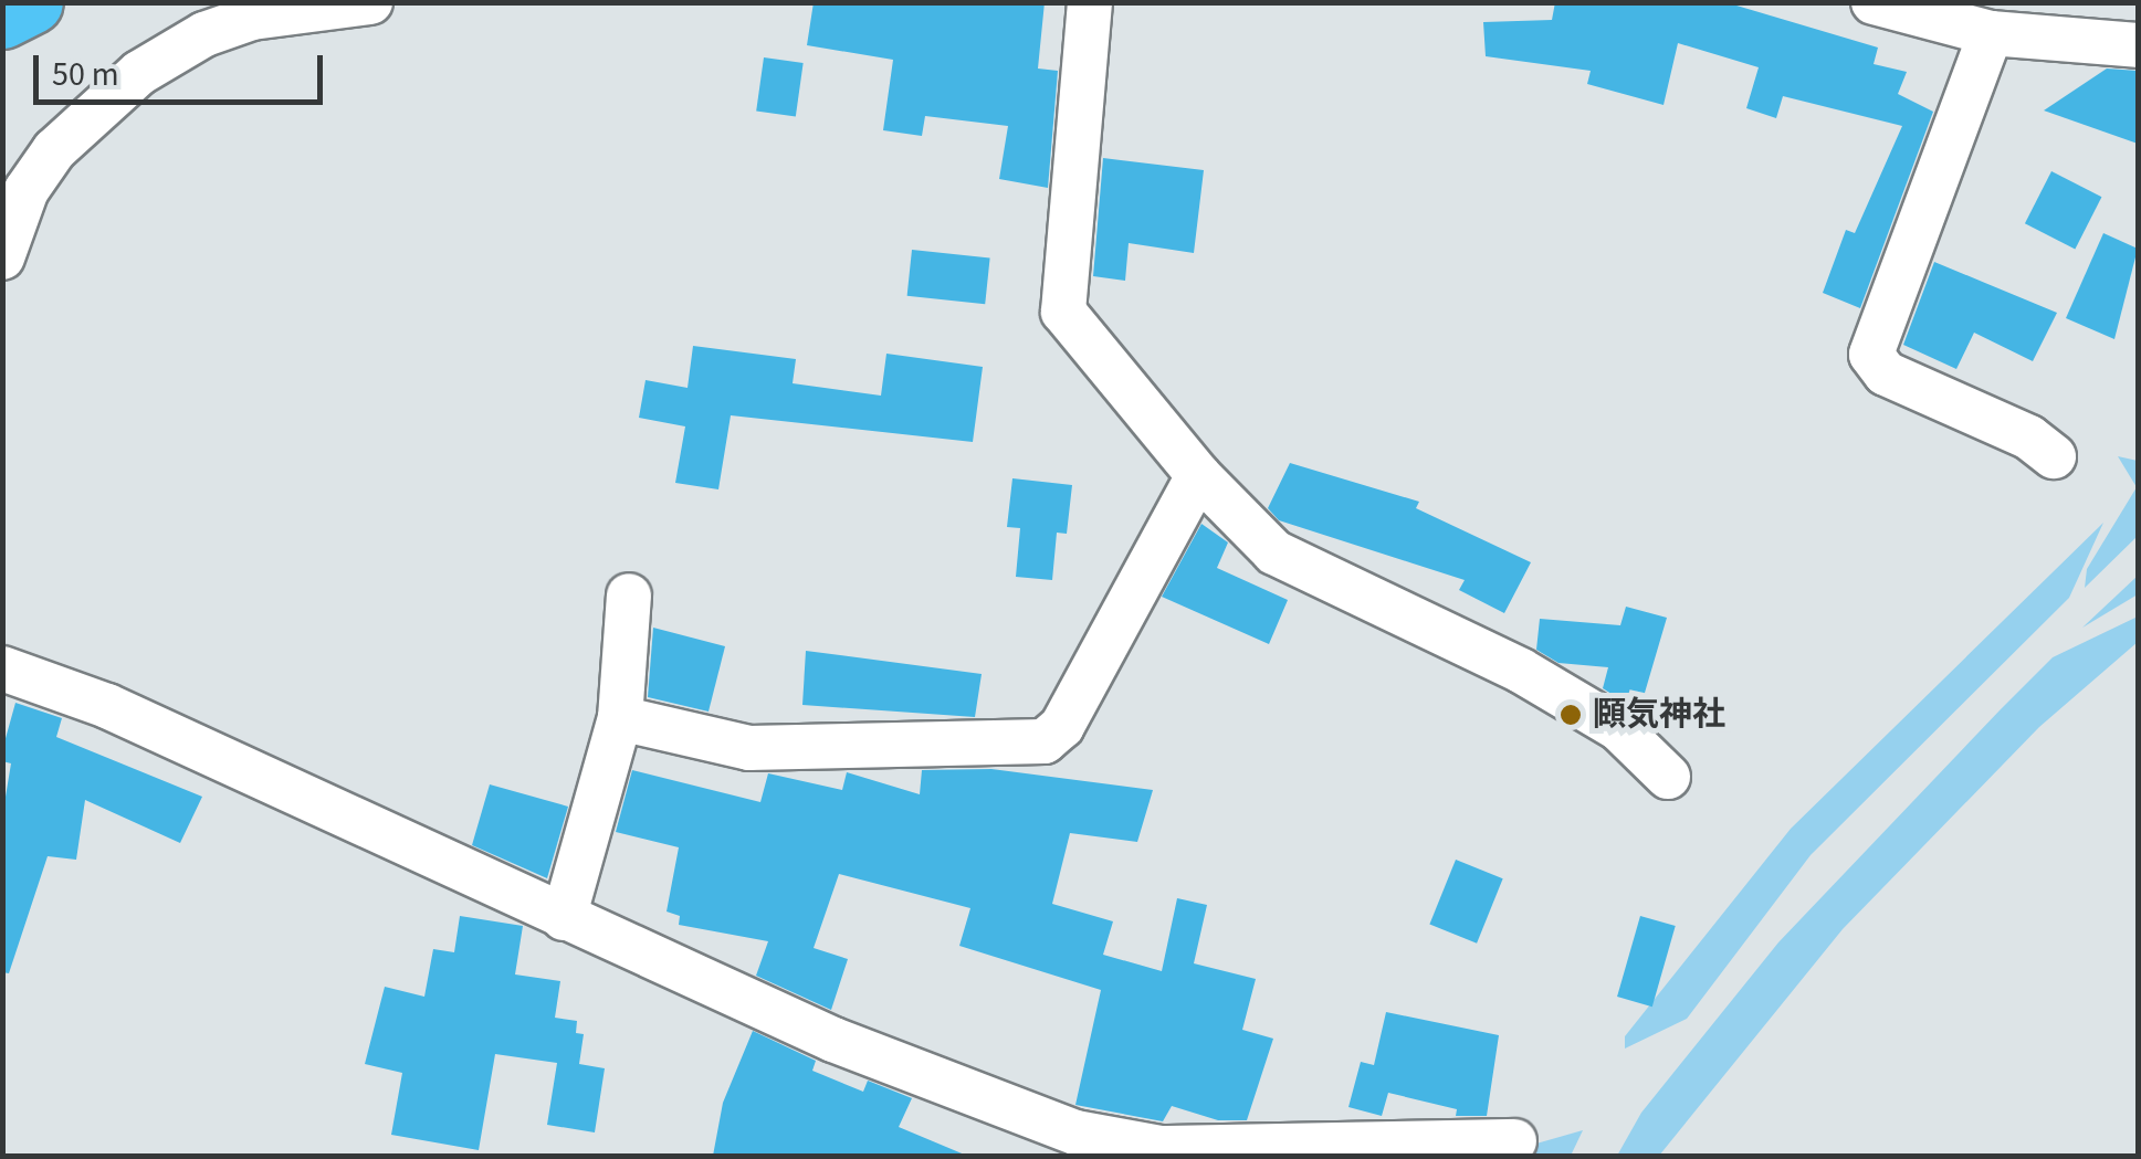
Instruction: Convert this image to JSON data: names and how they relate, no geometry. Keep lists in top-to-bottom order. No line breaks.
{"places":["頥気神社"],"scale_bar":"50 m"}
